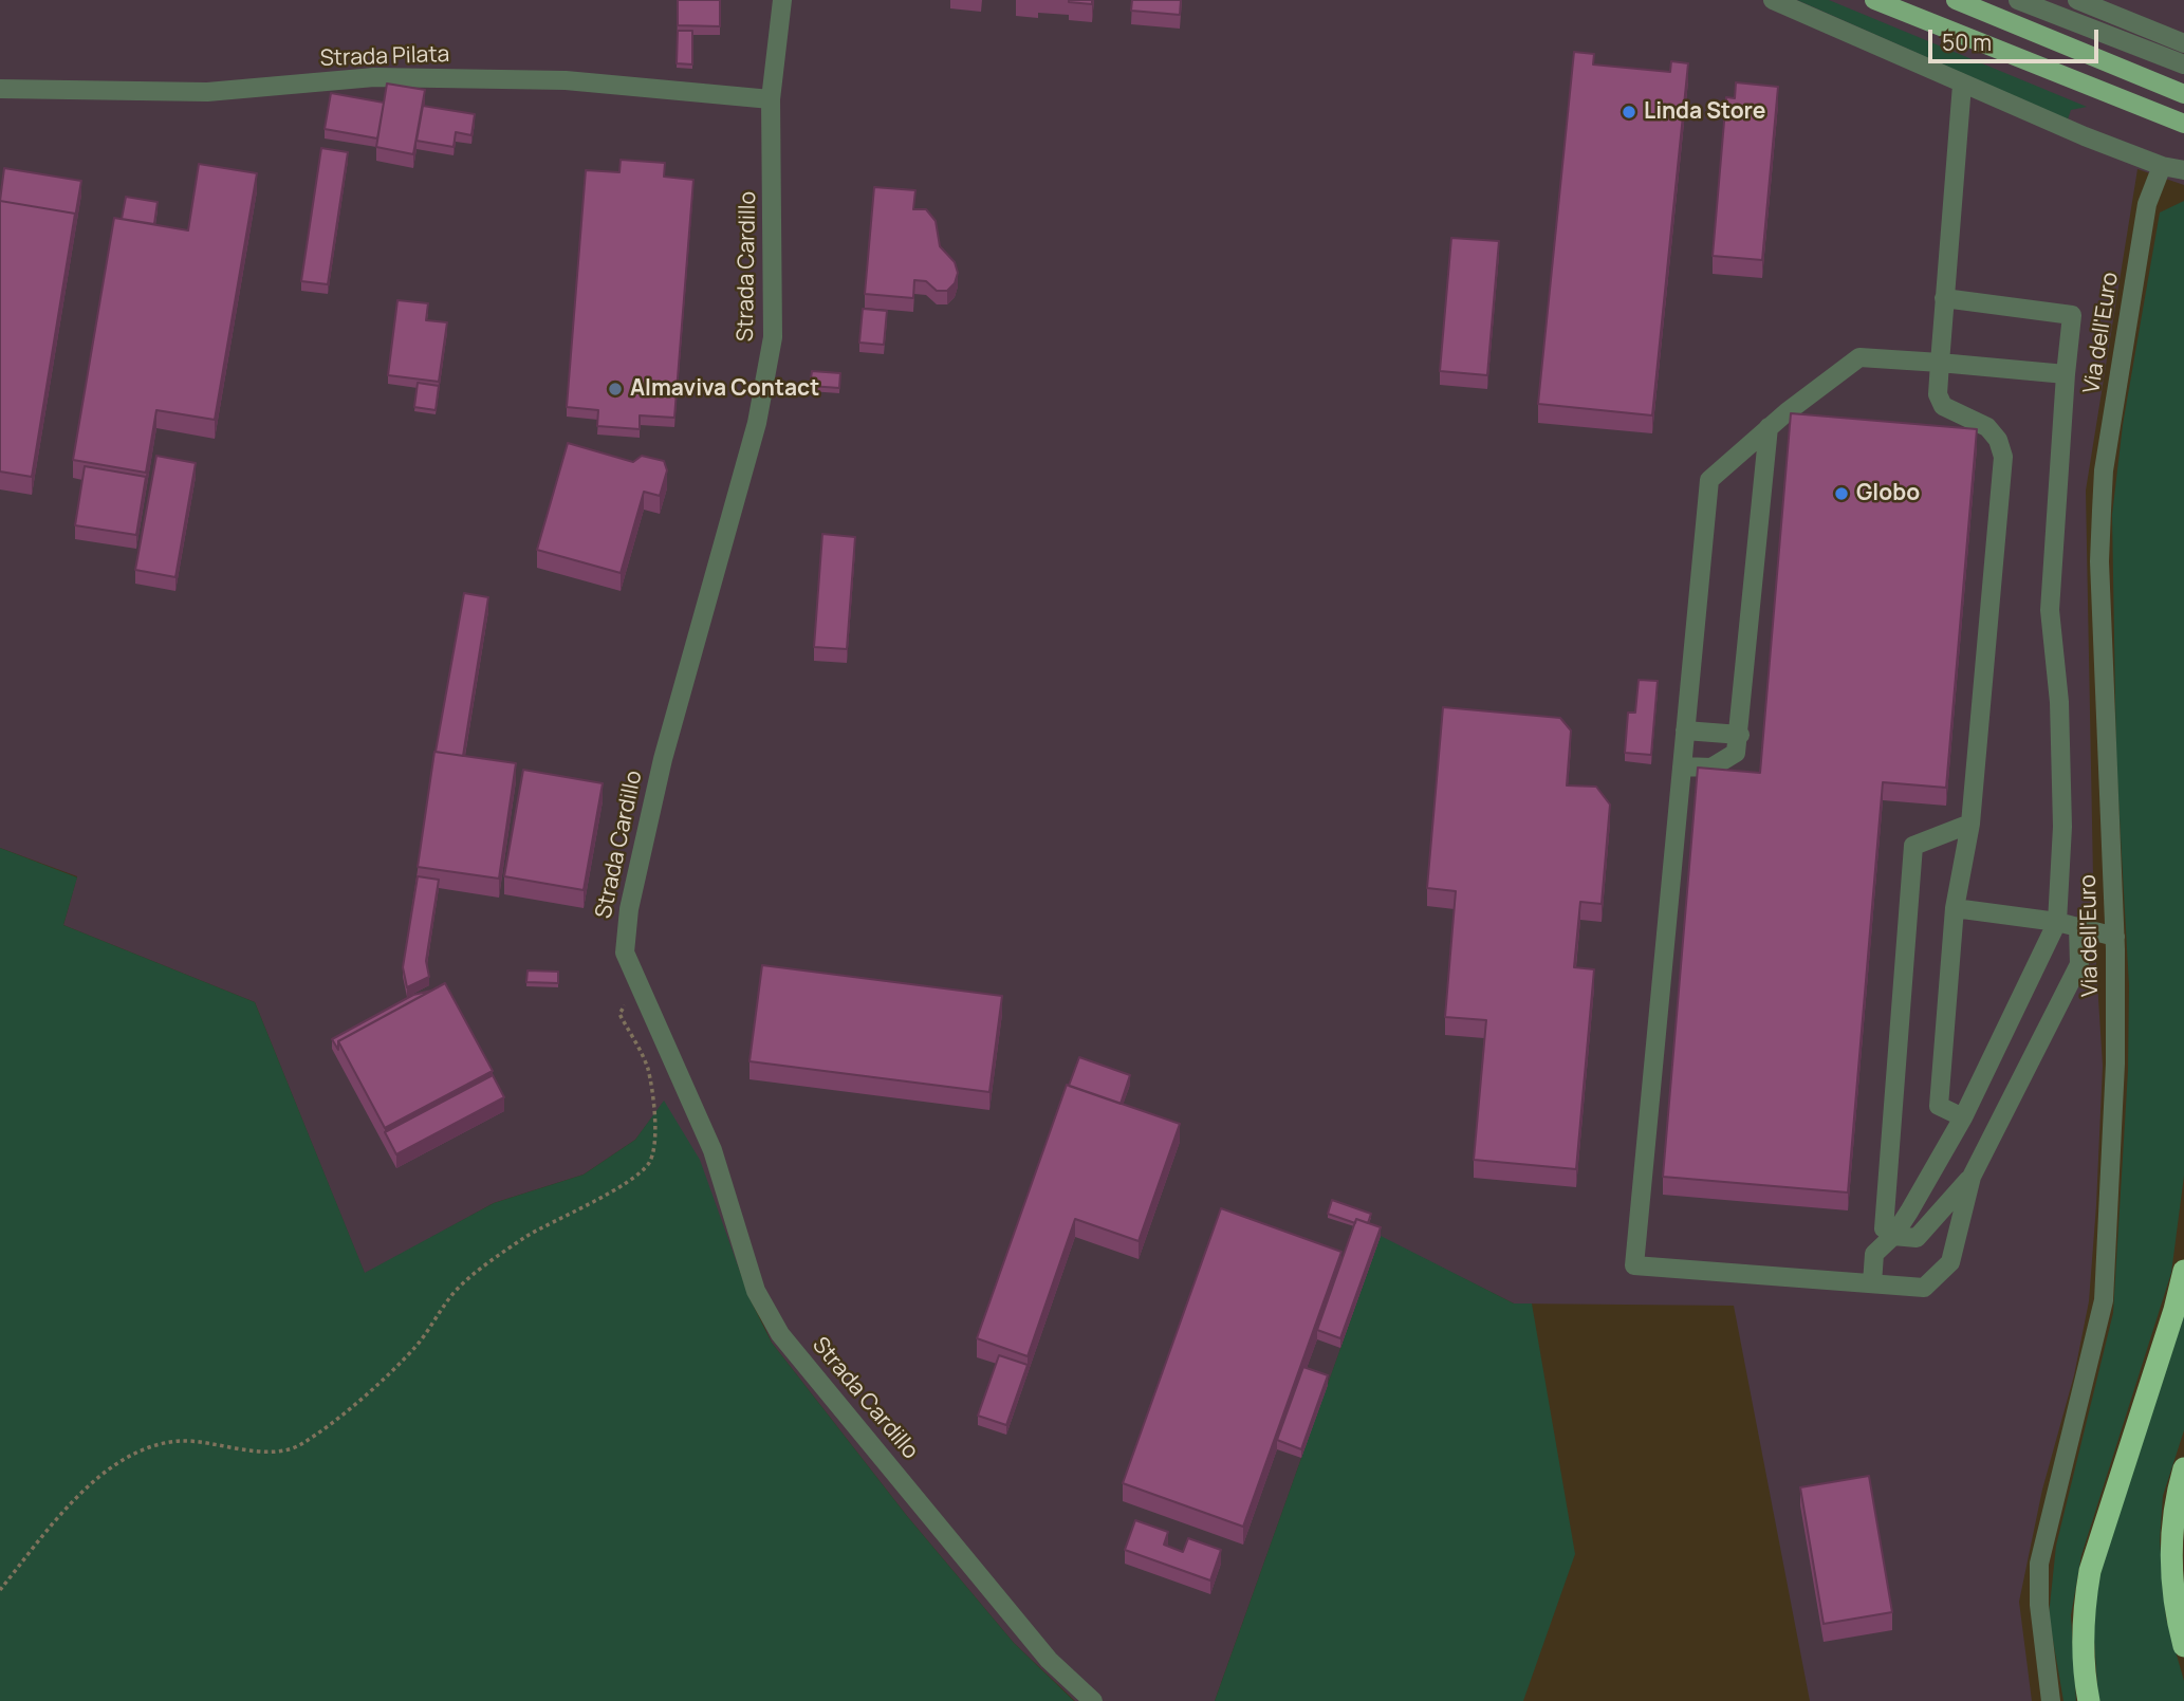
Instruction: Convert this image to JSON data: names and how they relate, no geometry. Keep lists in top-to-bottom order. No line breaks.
{"streets":{"street":["Strada Pilata","Strada Cardillo","Via dell'Euro"]},"crossings":[["Strada Pilata","Strada Cardillo"]],"places":["Linda Store","Almaviva Contact","Globo"],"scale_bar":"50 m"}
